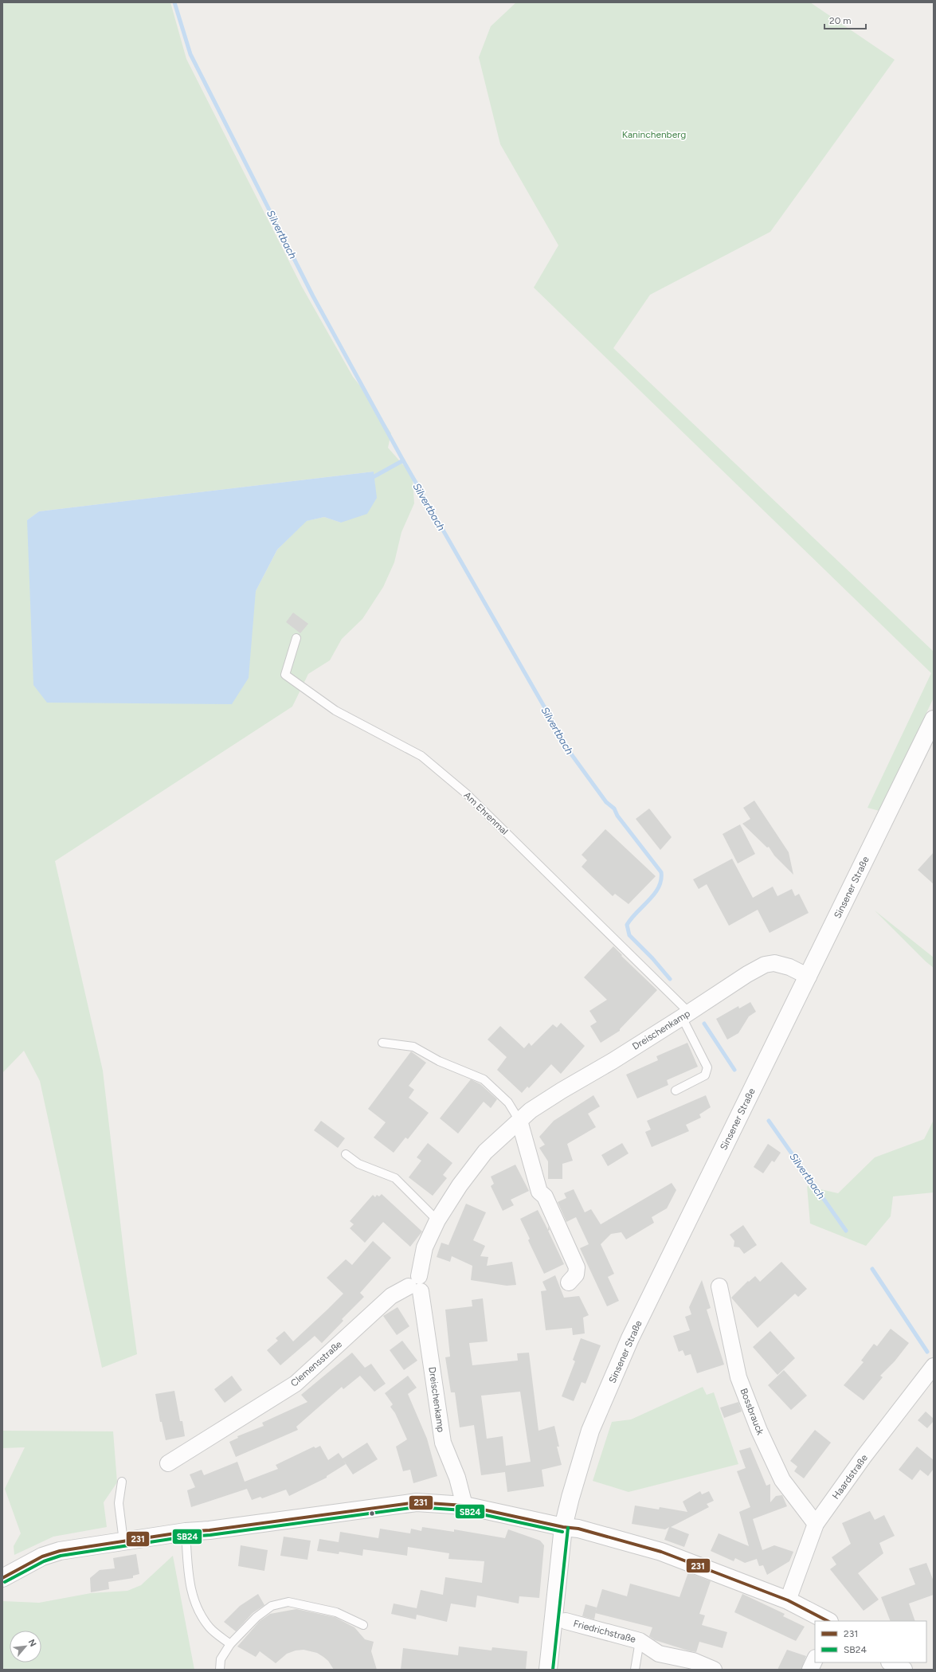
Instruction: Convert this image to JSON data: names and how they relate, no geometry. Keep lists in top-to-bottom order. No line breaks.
{"streets":{"main road":["Sinsener Straße"],"street":["Dreischenkamp","Clemensstraße","Bossbrauck","Haardstraße","Friedrichstraße"],"lane":["Am Ehrenmal"]},"crossings":[["Am Ehrenmal","Dreischenkamp"],["Sinsener Straße","Dreischenkamp"],["Dreischenkamp","Clemensstraße"],["Bossbrauck","Haardstraße"]],"water":["Silvertbach"],"parks":["Kaninchenberg"],"lines":["transit line 231","transit line SB24"],"legend":["231","SB24"],"scale_bar":"20 m","north":"top right"}
